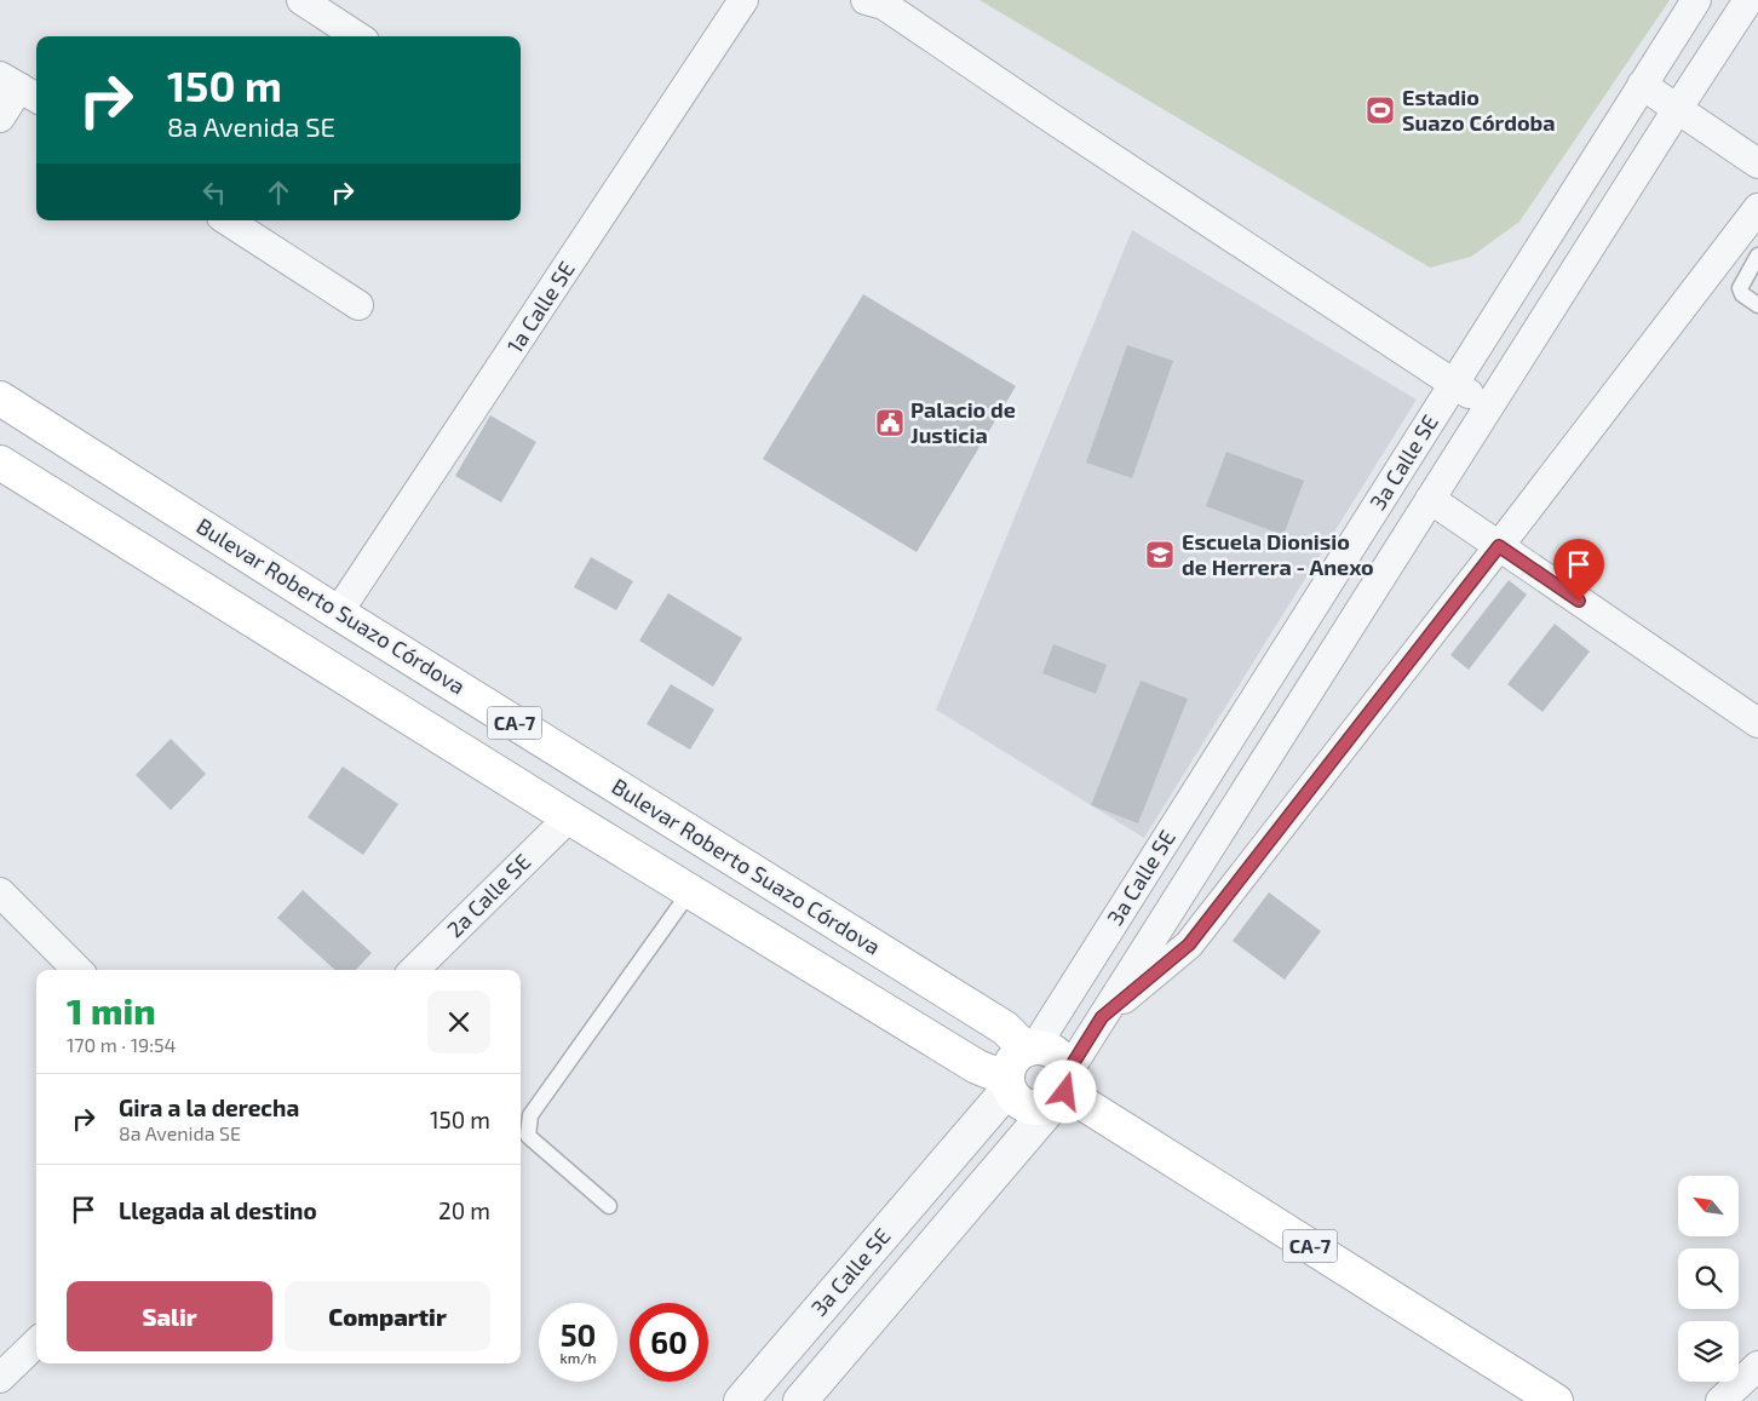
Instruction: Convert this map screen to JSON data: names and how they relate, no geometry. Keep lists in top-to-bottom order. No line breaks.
{"streets":{"main road":["Bulevar Roberto Suazo Córdova","CA-7"],"street":["1a Calle SE","3a Calle SE","2a Calle SE"]},"crossings":[["1a Calle SE","Bulevar Roberto Suazo Córdova"],["3a Calle SE","Bulevar Roberto Suazo Córdova"],["Bulevar Roberto Suazo Córdova","2a Calle SE"]],"places":{"sports":["Estadio Suazo Córdoba"],"public building":["Palacio de Justicia"],"school or university":["Escuela Dionisio de Herrera - Anexo"]},"north":"top left","page":{"turn":["150 m","8a Avenida SE"],"heading":["1 min","170 m · 19:54"],"list":[{"name":"Gira a la derecha","note":"8a Avenida SE","value":"150 m"},{"name":"Llegada al destino","value":"20 m"}],"buttons":["Salir","Compartir"],"speed":"50 km/h","limit":"60"}}
